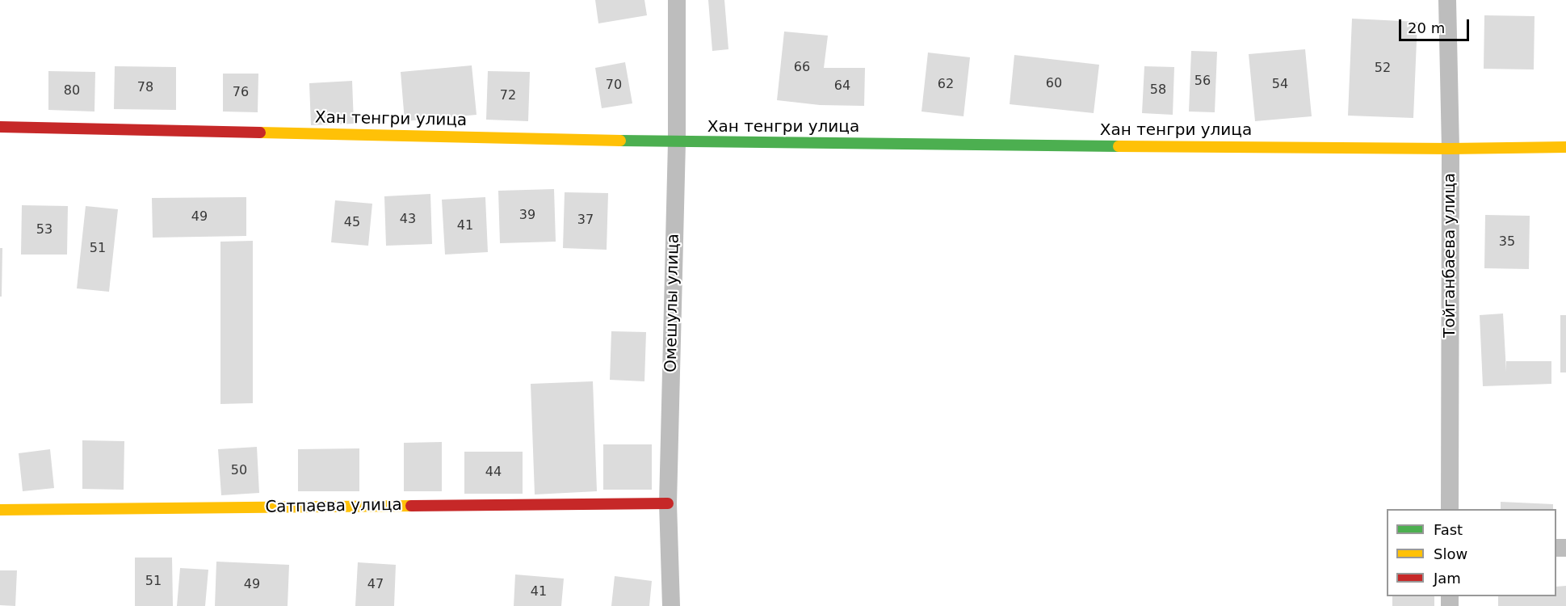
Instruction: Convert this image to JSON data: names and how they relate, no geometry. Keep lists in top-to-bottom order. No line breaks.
{"streets":{"street":["Хан тенгри улица","Тойганбаева улица","Омешулы улица","Сатпаева улица"]},"crossings":[["Хан тенгри улица","Тойганбаева улица"],["Хан тенгри улица","Омешулы улица"],["Омешулы улица","Сатпаева улица"]],"house_numbers":["66","52","56","60","62","54","70","64","78","58","80","76","72","39","49","43","37","45","41","53","35","51","50","44","51","49","47","41"],"legend":["Fast","Slow","Jam"],"scale_bar":"20 m"}
